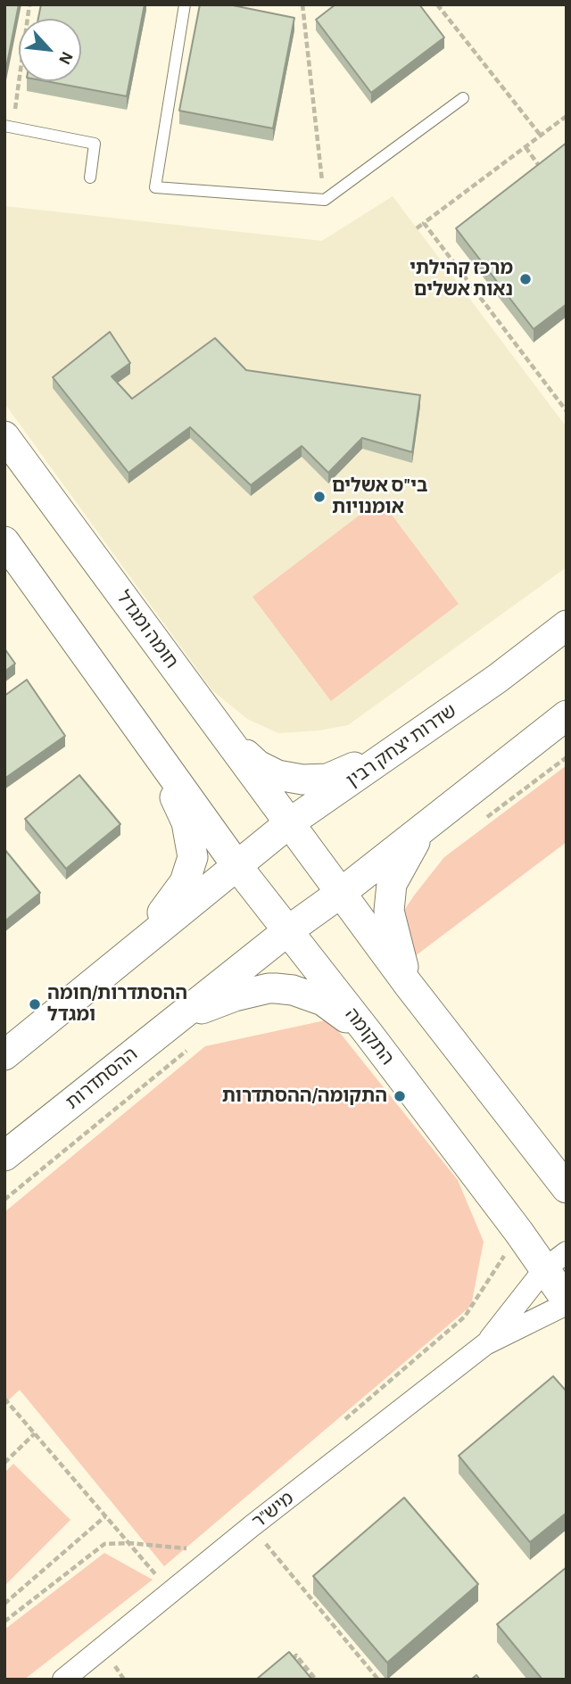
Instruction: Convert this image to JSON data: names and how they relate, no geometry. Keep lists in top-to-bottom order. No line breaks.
{"streets":{"main road":["חומה ומגדל","שדרות יצחק רבין","התקומה","ההסתדרות"],"street":["מיש\"ר"]},"crossings":[["חומה ומגדל","שדרות יצחק רבין"],["שדרות יצחק רבין","התקומה"],["התקומה","ההסתדרות"],["התקומה","מיש\"ר"]],"places":["מרכז קהילתי נאות אשלים","בי\"ס אשלים אומנויות","ההסתדרות/חומה ומגדל","התקומה/ההסתדרות"],"north":"bottom right"}
